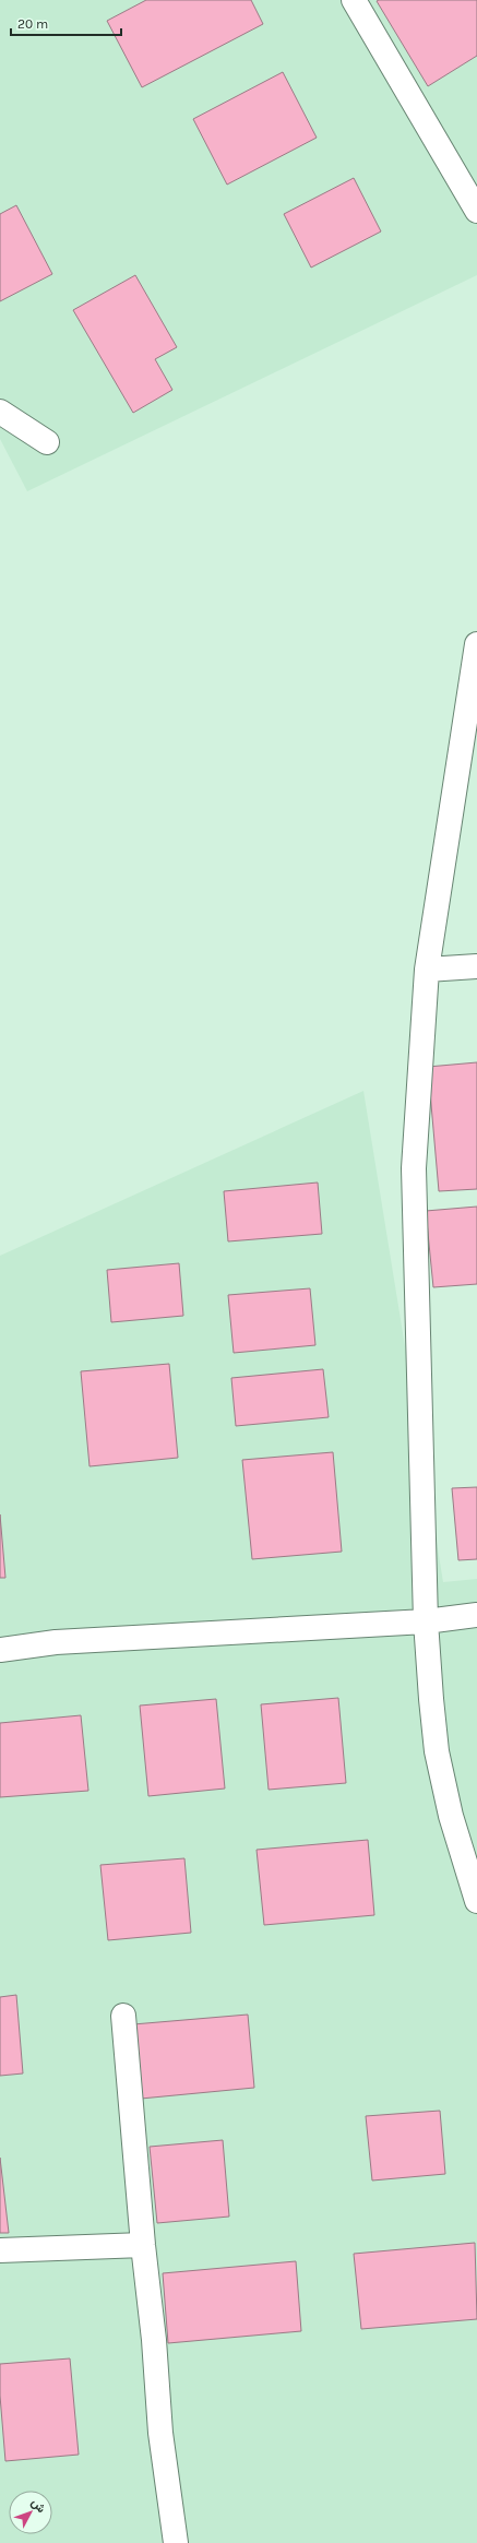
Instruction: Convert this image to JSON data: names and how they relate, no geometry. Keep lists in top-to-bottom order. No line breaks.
{"scale_bar":"20 m","north":"top right"}
